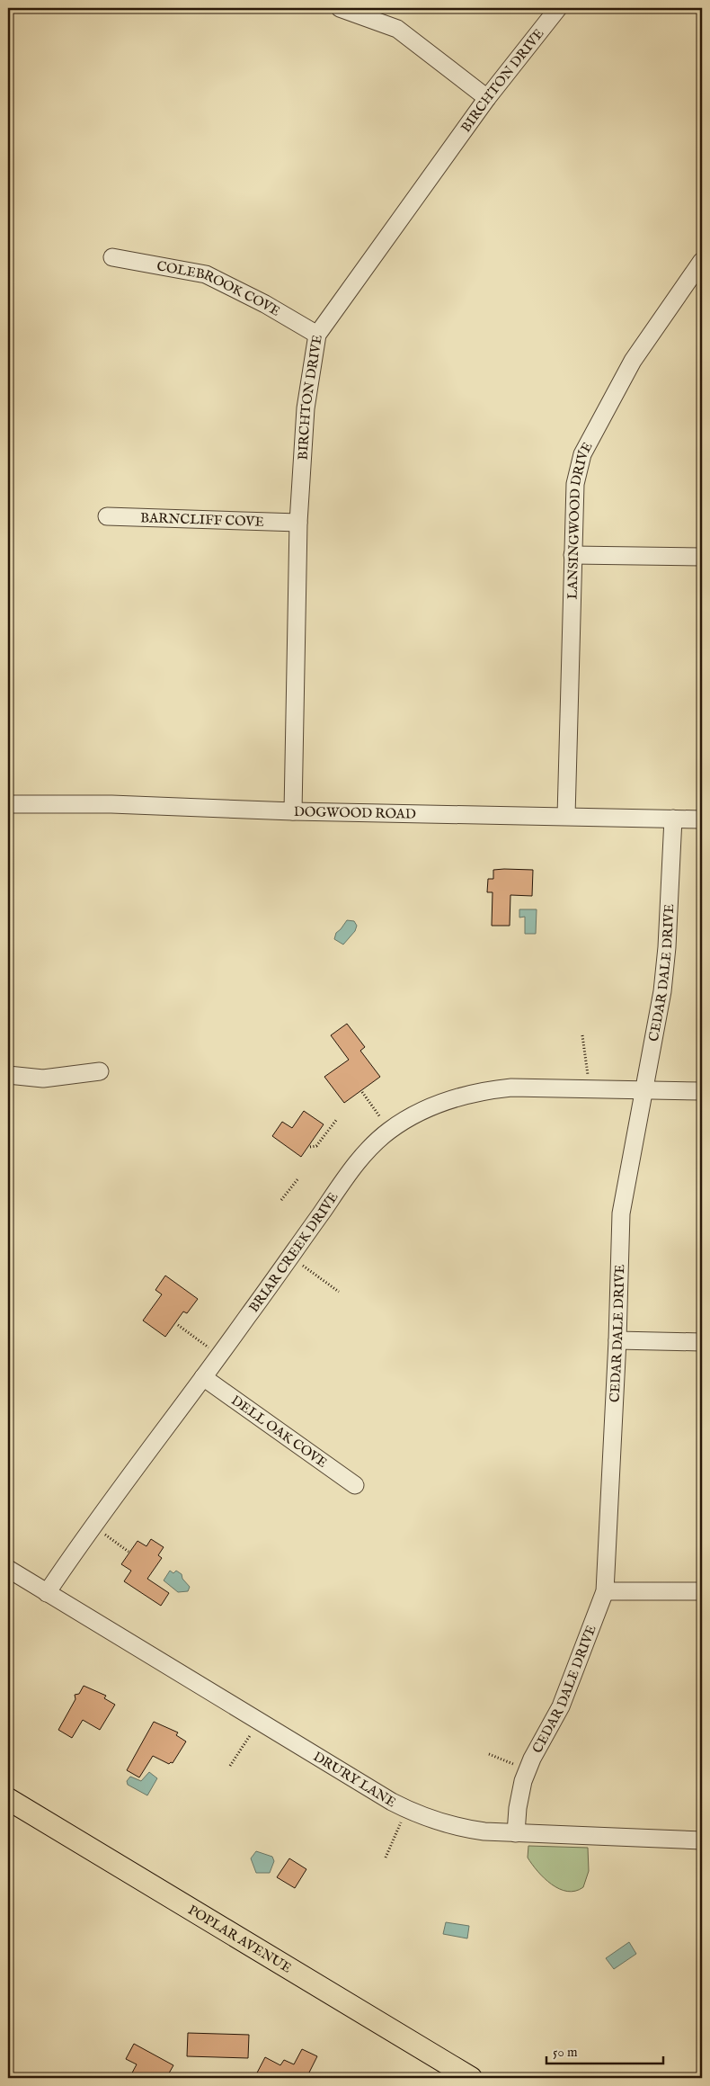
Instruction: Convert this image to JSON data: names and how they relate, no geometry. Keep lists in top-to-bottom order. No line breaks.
{"streets":{"main road":["POPLAR AVENUE"],"street":["BIRCHTON DRIVE","COLEBROOK COVE","BARNCLIFF COVE","LANSINGWOOD DRIVE","DOGWOOD ROAD","CEDAR DALE DRIVE","BRIAR CREEK DRIVE","DELL OAK COVE","DRURY LANE"]},"crossings":[["BIRCHTON DRIVE","COLEBROOK COVE"],["BIRCHTON DRIVE","BARNCLIFF COVE"],["BIRCHTON DRIVE","DOGWOOD ROAD"],["LANSINGWOOD DRIVE","DOGWOOD ROAD"],["DOGWOOD ROAD","CEDAR DALE DRIVE"],["CEDAR DALE DRIVE","BRIAR CREEK DRIVE"],["CEDAR DALE DRIVE","DRURY LANE"],["BRIAR CREEK DRIVE","DELL OAK COVE"],["BRIAR CREEK DRIVE","DRURY LANE"]],"scale_bar":"50 m"}
